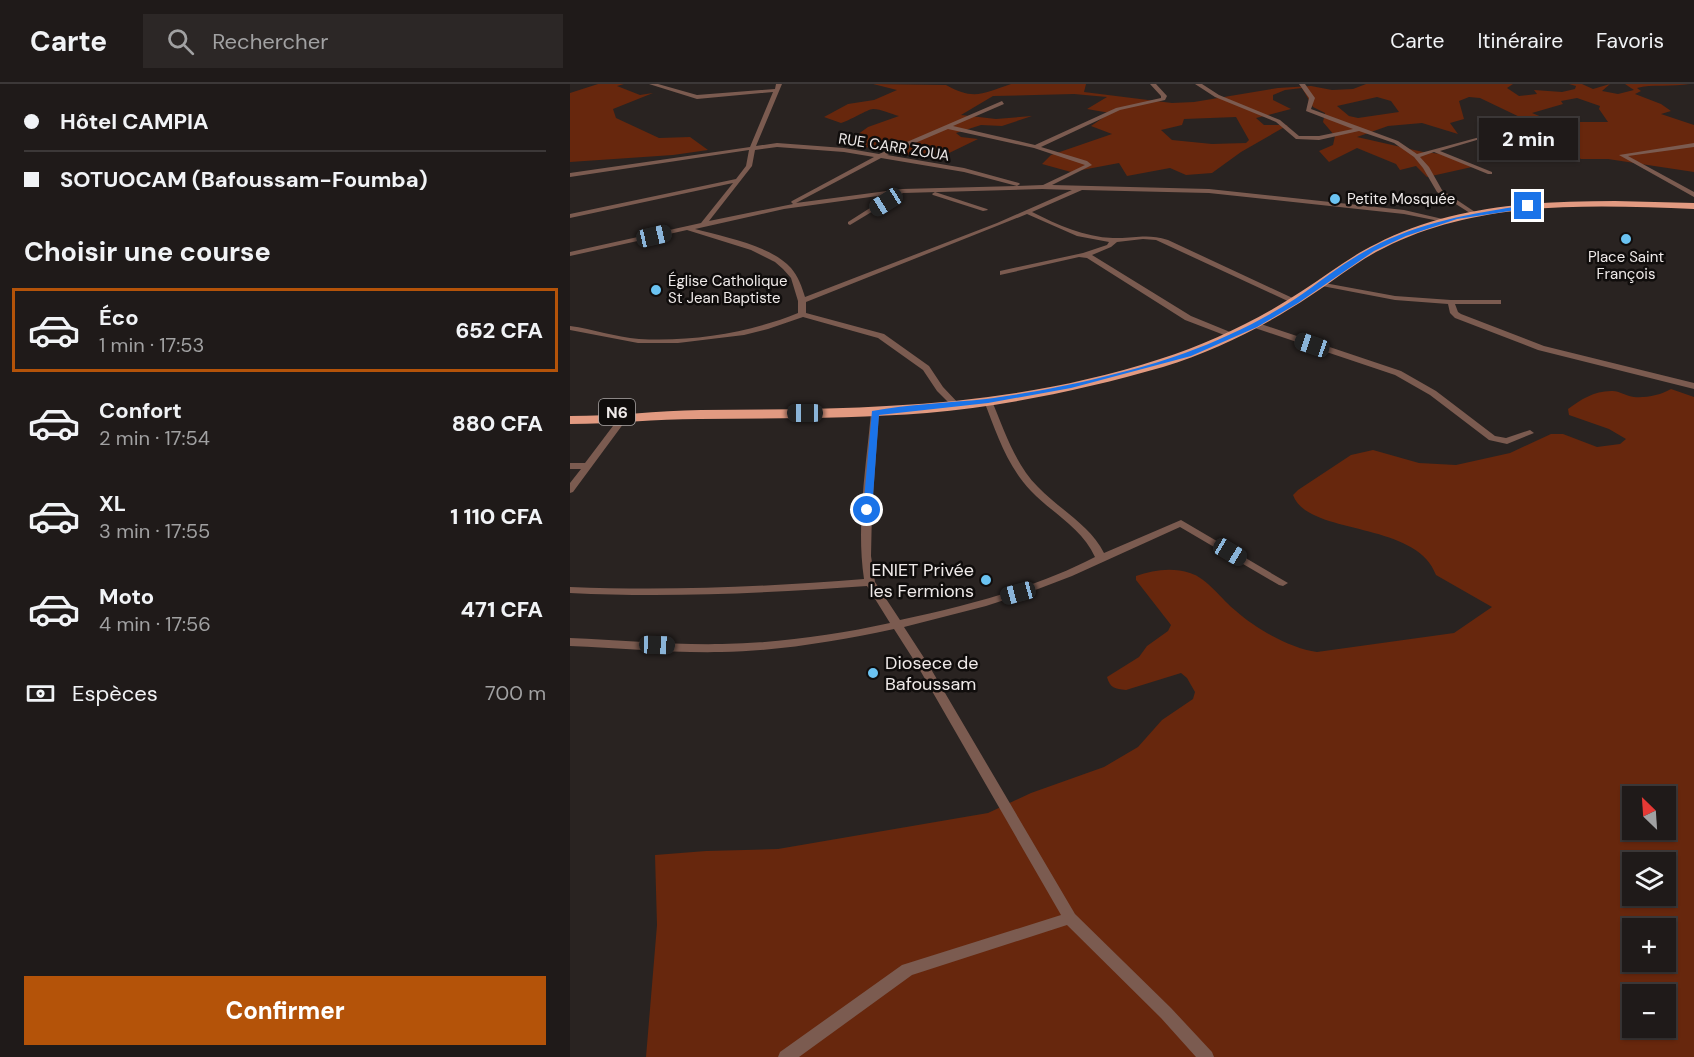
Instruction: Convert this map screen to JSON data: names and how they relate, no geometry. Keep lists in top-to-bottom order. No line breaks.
{"streets":{"highway":["N6"],"street":["RUE CARR ZOUA"]},"places":["Petite Mosquée","Place Saint François","Église Catholique St Jean Baptiste","ENIET Privée les Fermions","Diosece de Bafoussam"],"north":"top left","page":{"header":"Carte","search":"Rechercher","nav":["Carte","Itinéraire","Favoris"],"banner":["Hôtel CAMPIA","SOTUOCAM (Bafoussam-Foumba)"],"bubble":"2 min","heading":"Choisir une course","list":[{"name":"Éco","note":"1 min · 17:53","value":"652 CFA"},{"name":"Confort","note":"2 min · 17:54","value":"880 CFA"},{"name":"XL","note":"3 min · 17:55","value":"1 110 CFA"},{"name":"Moto","note":"4 min · 17:56","value":"471 CFA"}],"pay":["Espèces","700 m"],"map_buttons":["+","−"],"buttons":"Confirmer"}}
